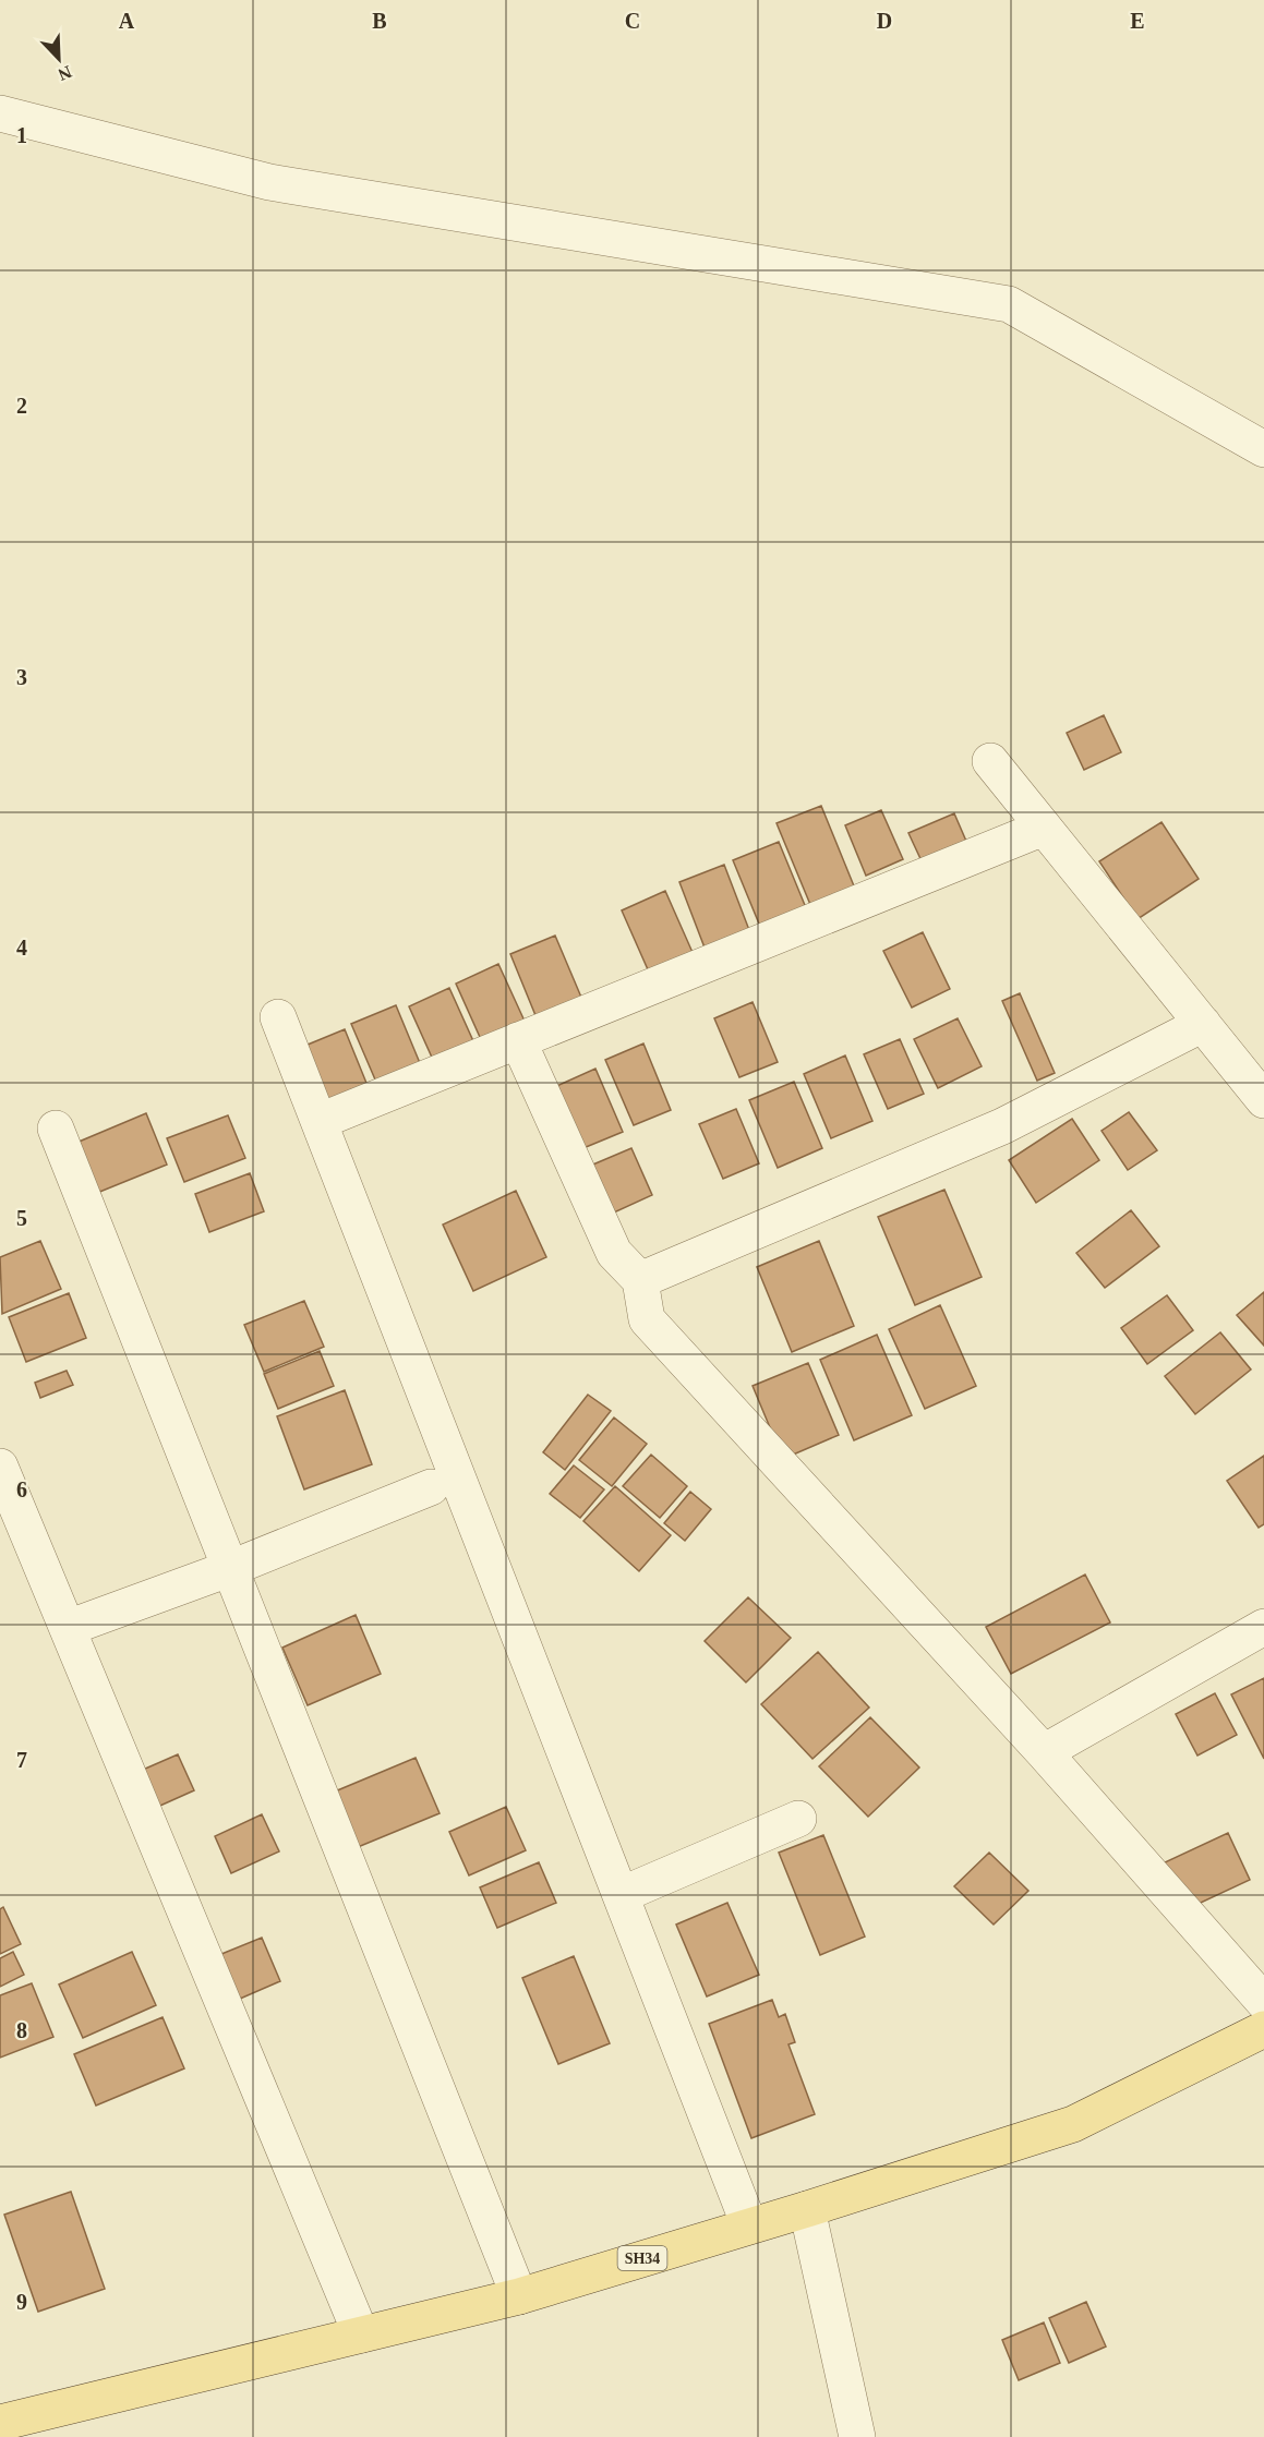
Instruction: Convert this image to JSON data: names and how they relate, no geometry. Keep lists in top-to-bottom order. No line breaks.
{"streets":{"main road":["SH34"]},"north":"bottom right","grid":{"columns":["A","B","C","D","E"],"rows":["1","2","3","4","5","6","7","8","9"]}}
